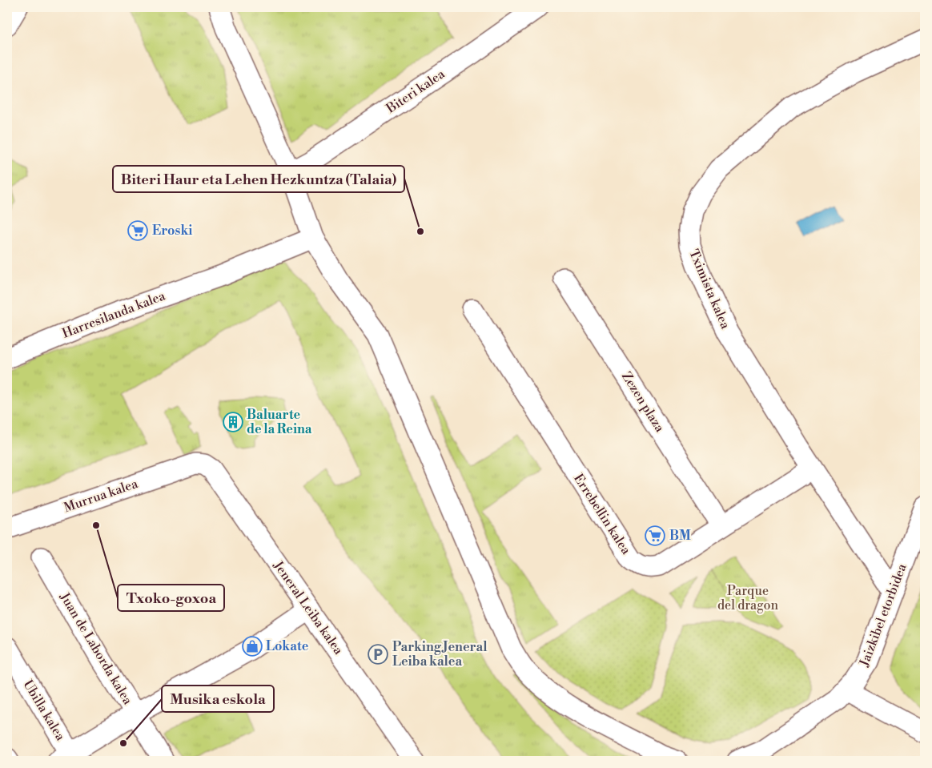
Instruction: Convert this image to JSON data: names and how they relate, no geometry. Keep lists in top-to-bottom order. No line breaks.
{"streets":{"street":["Biteri kalea","Tximista kalea","Harresilanda kalea","Zezen plaza","Murrua kalea","Errebellin kalea","Jeneral Leiba kalea","Jaizkibel etorbidea","Juan de Laborda kalea","Ubilla kalea"]},"crossings":[["Tximista kalea","Errebellin kalea"],["Tximista kalea","Jaizkibel etorbidea"],["Zezen plaza","Errebellin kalea"],["Murrua kalea","Jeneral Leiba kalea"]],"parks":["Parque del dragon"],"places":{"supermarket":["Eroski","BM"],"other":["Biteri Haur eta Lehen Hezkuntza (Talaia)","Txoko-goxoa","Musika eskola"],"building":["Baluarte de la Reina"],"shop":["Lokate"],"parking":["Parking Jeneral Leiba kalea"]}}
